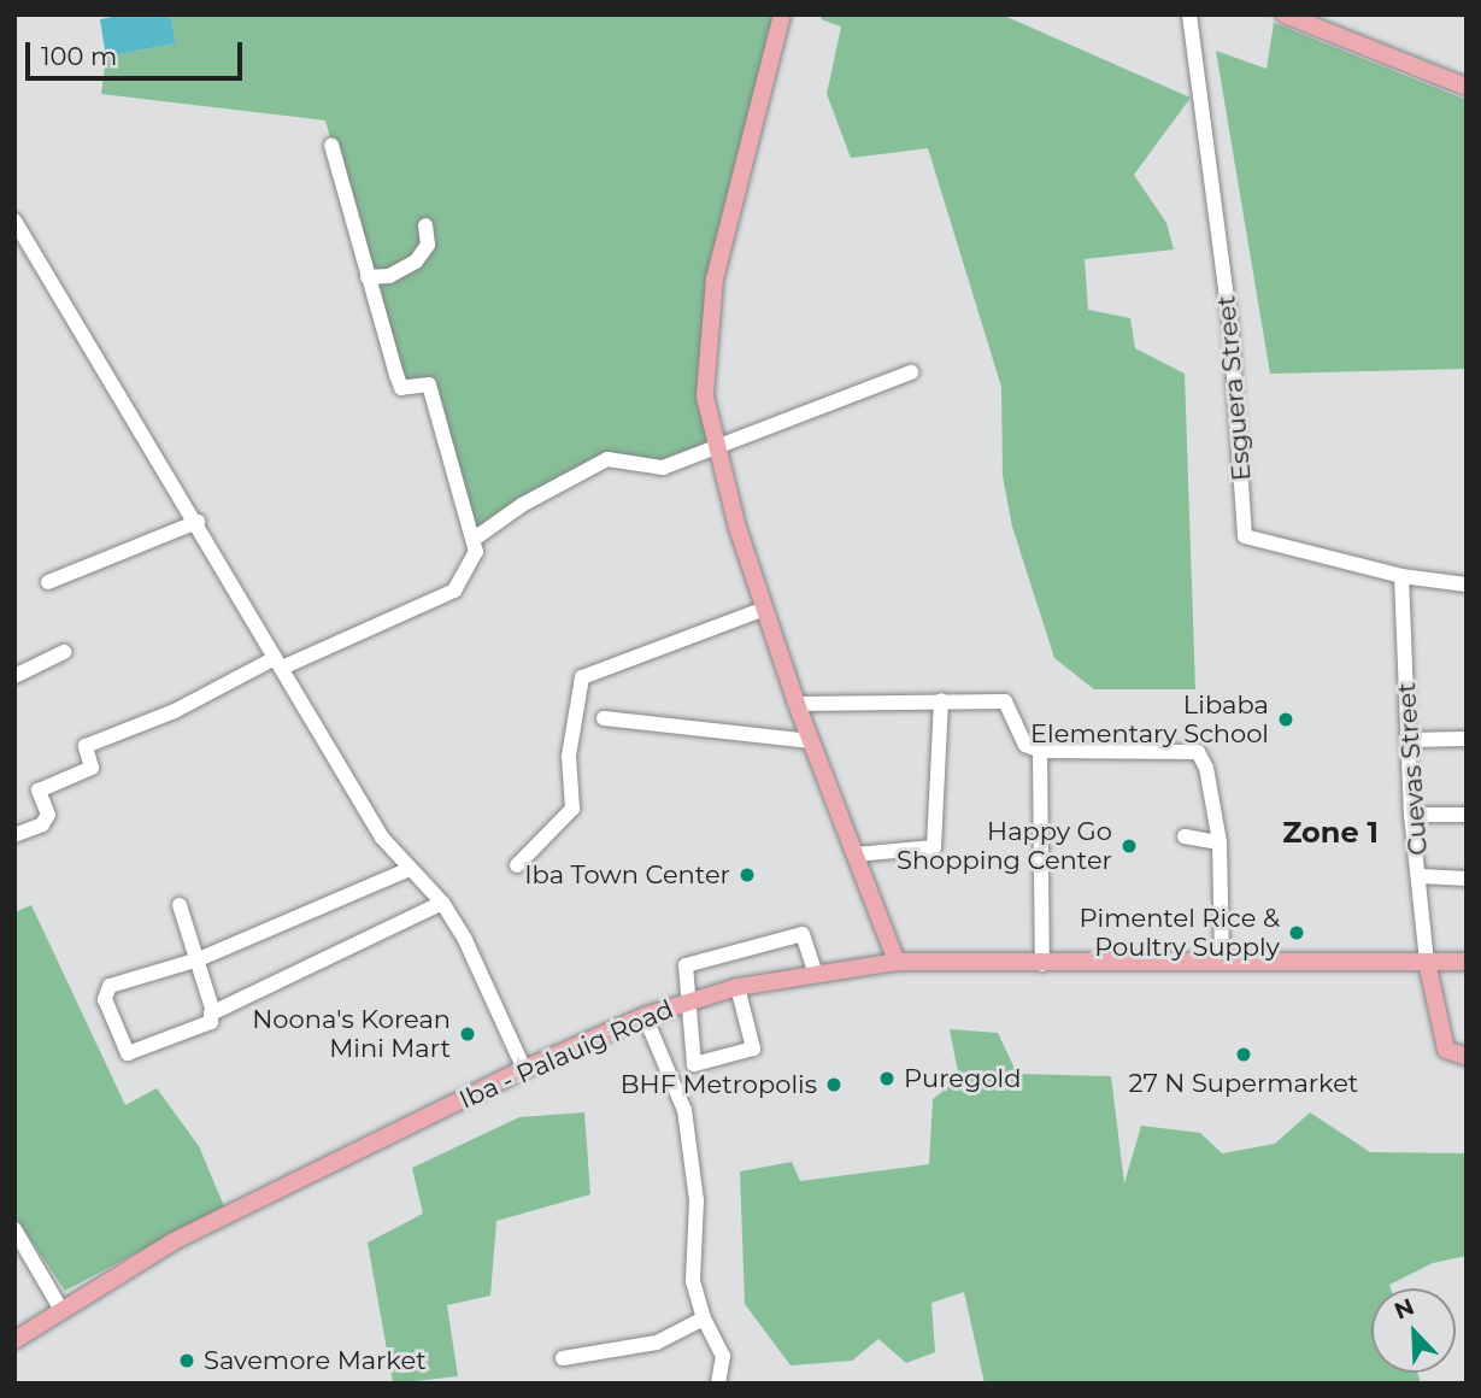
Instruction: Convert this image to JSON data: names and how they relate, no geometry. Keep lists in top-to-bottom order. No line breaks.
{"streets":{"main road":["Iba - Palauig Road"],"street":["Esguera Street","Cuevas Street"]},"crossings":[["Esguera Street","Cuevas Street"],["Cuevas Street","Iba - Palauig Road"]],"districts":["Zone 1"],"places":["Libaba Elementary School","Happy Go Shopping Center","Iba Town Center","Pimentel Rice & Poultry Supply","Noona's Korean Mini Mart","27 N Supermarket","Puregold","BHF Metropolis","Savemore Market"],"scale_bar":"100 m","north":"top left"}
